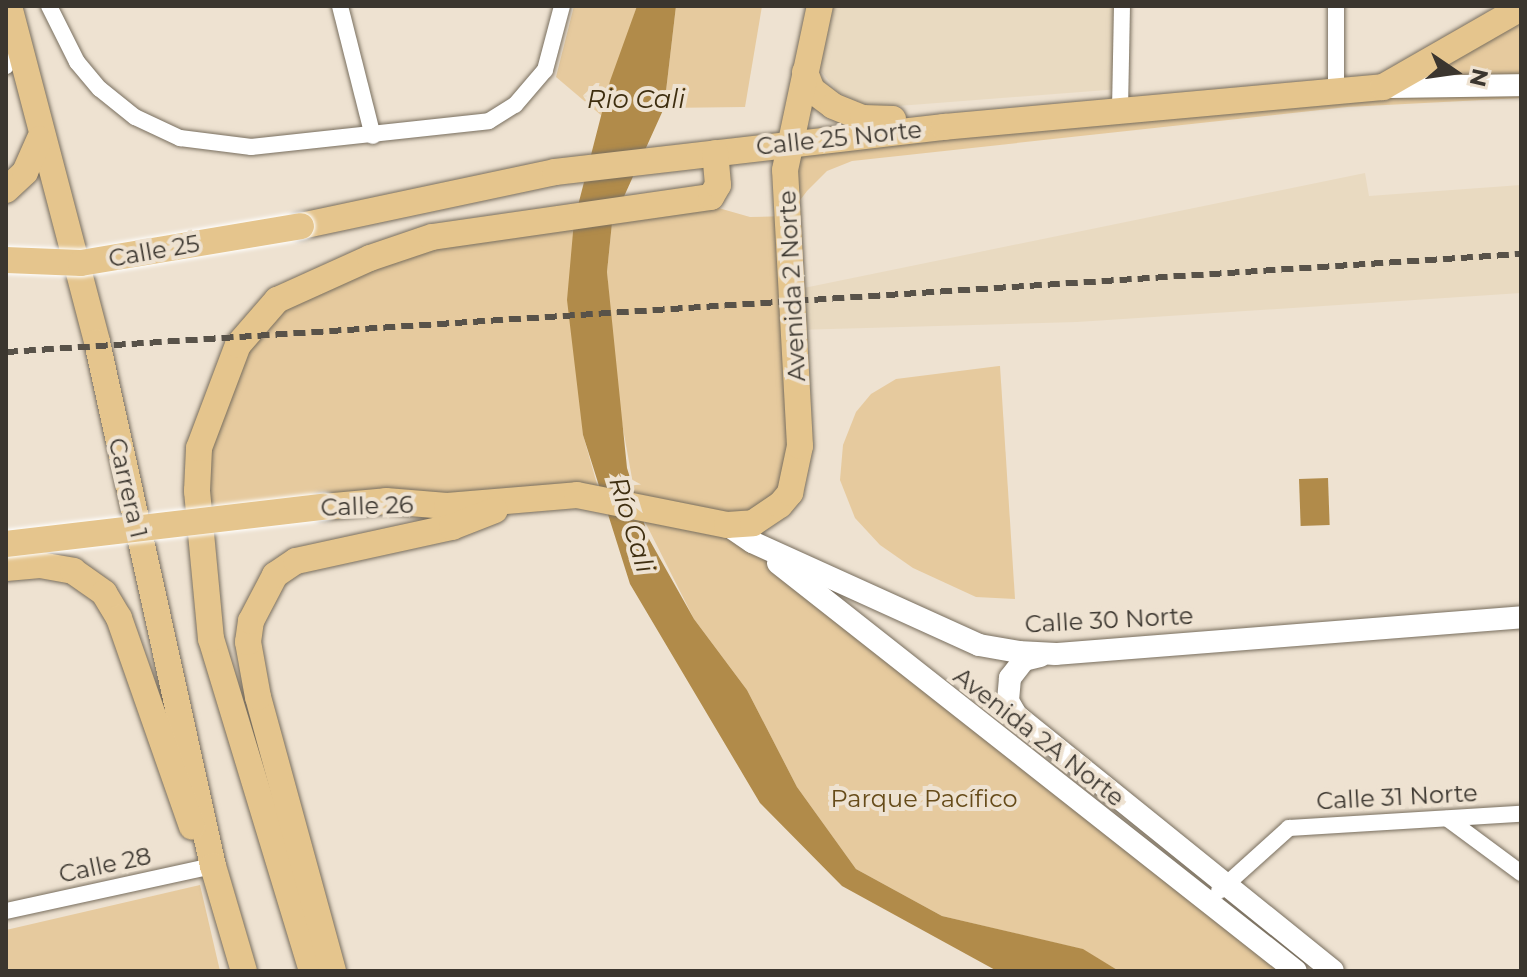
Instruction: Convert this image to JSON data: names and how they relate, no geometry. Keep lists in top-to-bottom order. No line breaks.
{"streets":{"main road":["Calle 25 Norte","Calle 25","Avenida 2 Norte","Carrera 1","Calle 26","Calle 30 Norte","Avenida 2A Norte"],"street":["Calle 31 Norte","Calle 28"]},"crossings":[["Calle 25 Norte","Calle 25"],["Calle 25 Norte","Avenida 2 Norte"],["Avenida 2 Norte","Calle 26"],["Avenida 2 Norte","Calle 30 Norte"],["Carrera 1","Calle 28"],["Calle 26","Calle 30 Norte"],["Calle 30 Norte","Avenida 2A Norte"],["Avenida 2A Norte","Calle 31 Norte"]],"water":["Rio Cali","Río Cali"],"parks":["Parque Pacífico"],"north":"right"}
